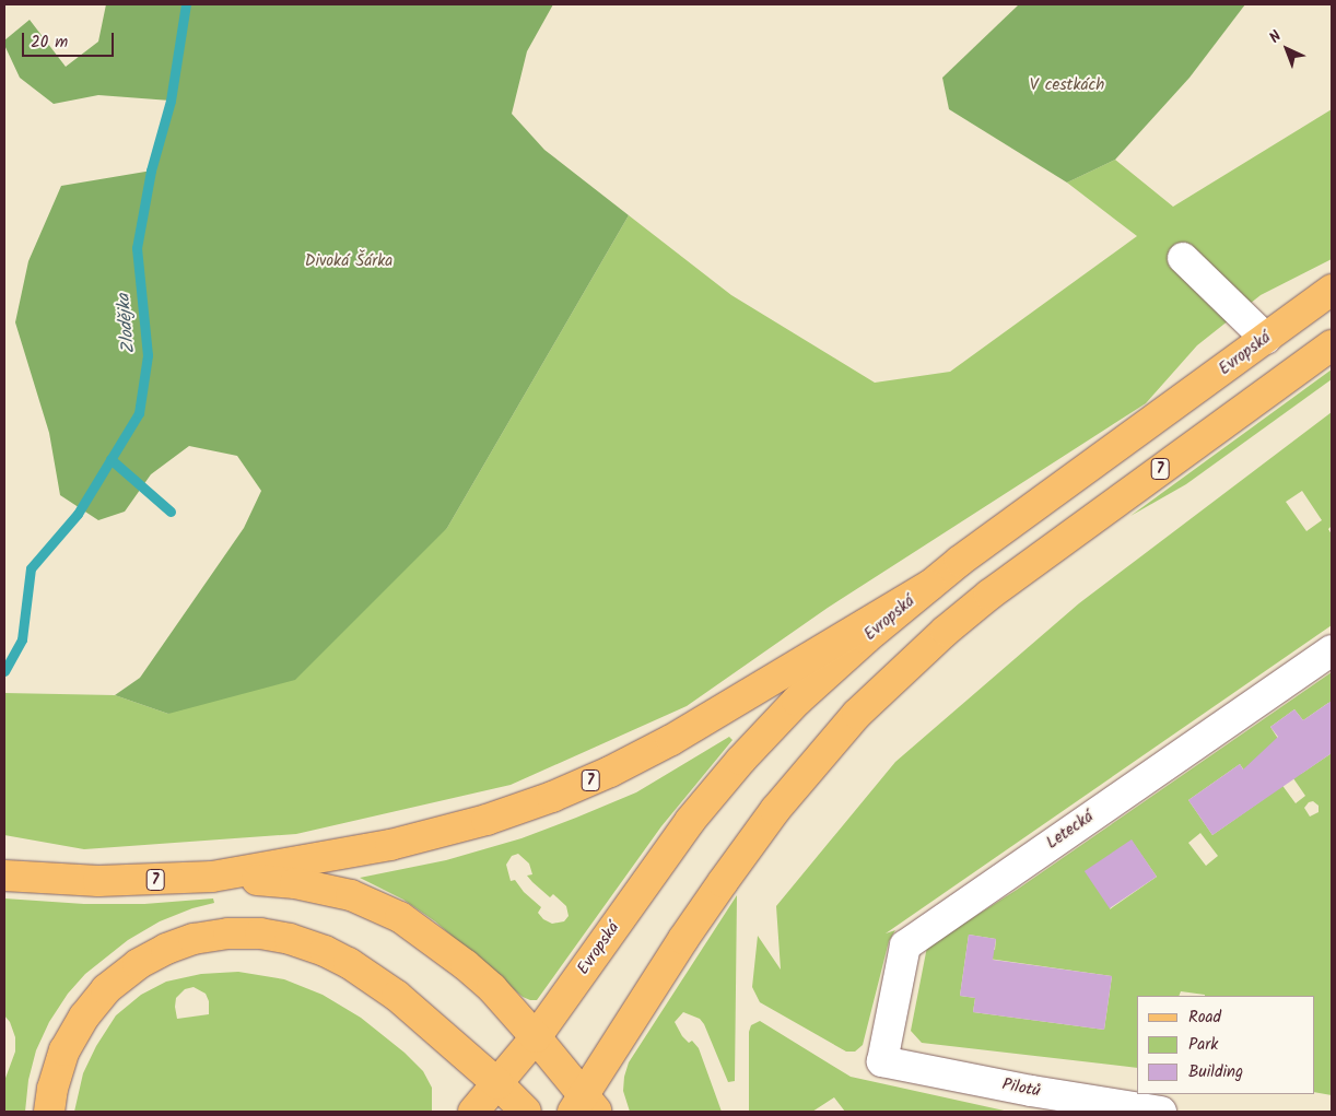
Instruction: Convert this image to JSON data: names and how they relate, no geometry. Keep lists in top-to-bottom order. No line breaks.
{"streets":{"main road":["Evropská","7"],"street":["Letecká","Pilotů"]},"crossings":[["Evropská","7"],["Letecká","Pilotů"]],"water":["Zlodějka"],"parks":["V cestkách","Divoká Šárka"],"legend":["Road","Park","Building"],"scale_bar":"20 m","north":"top left"}
